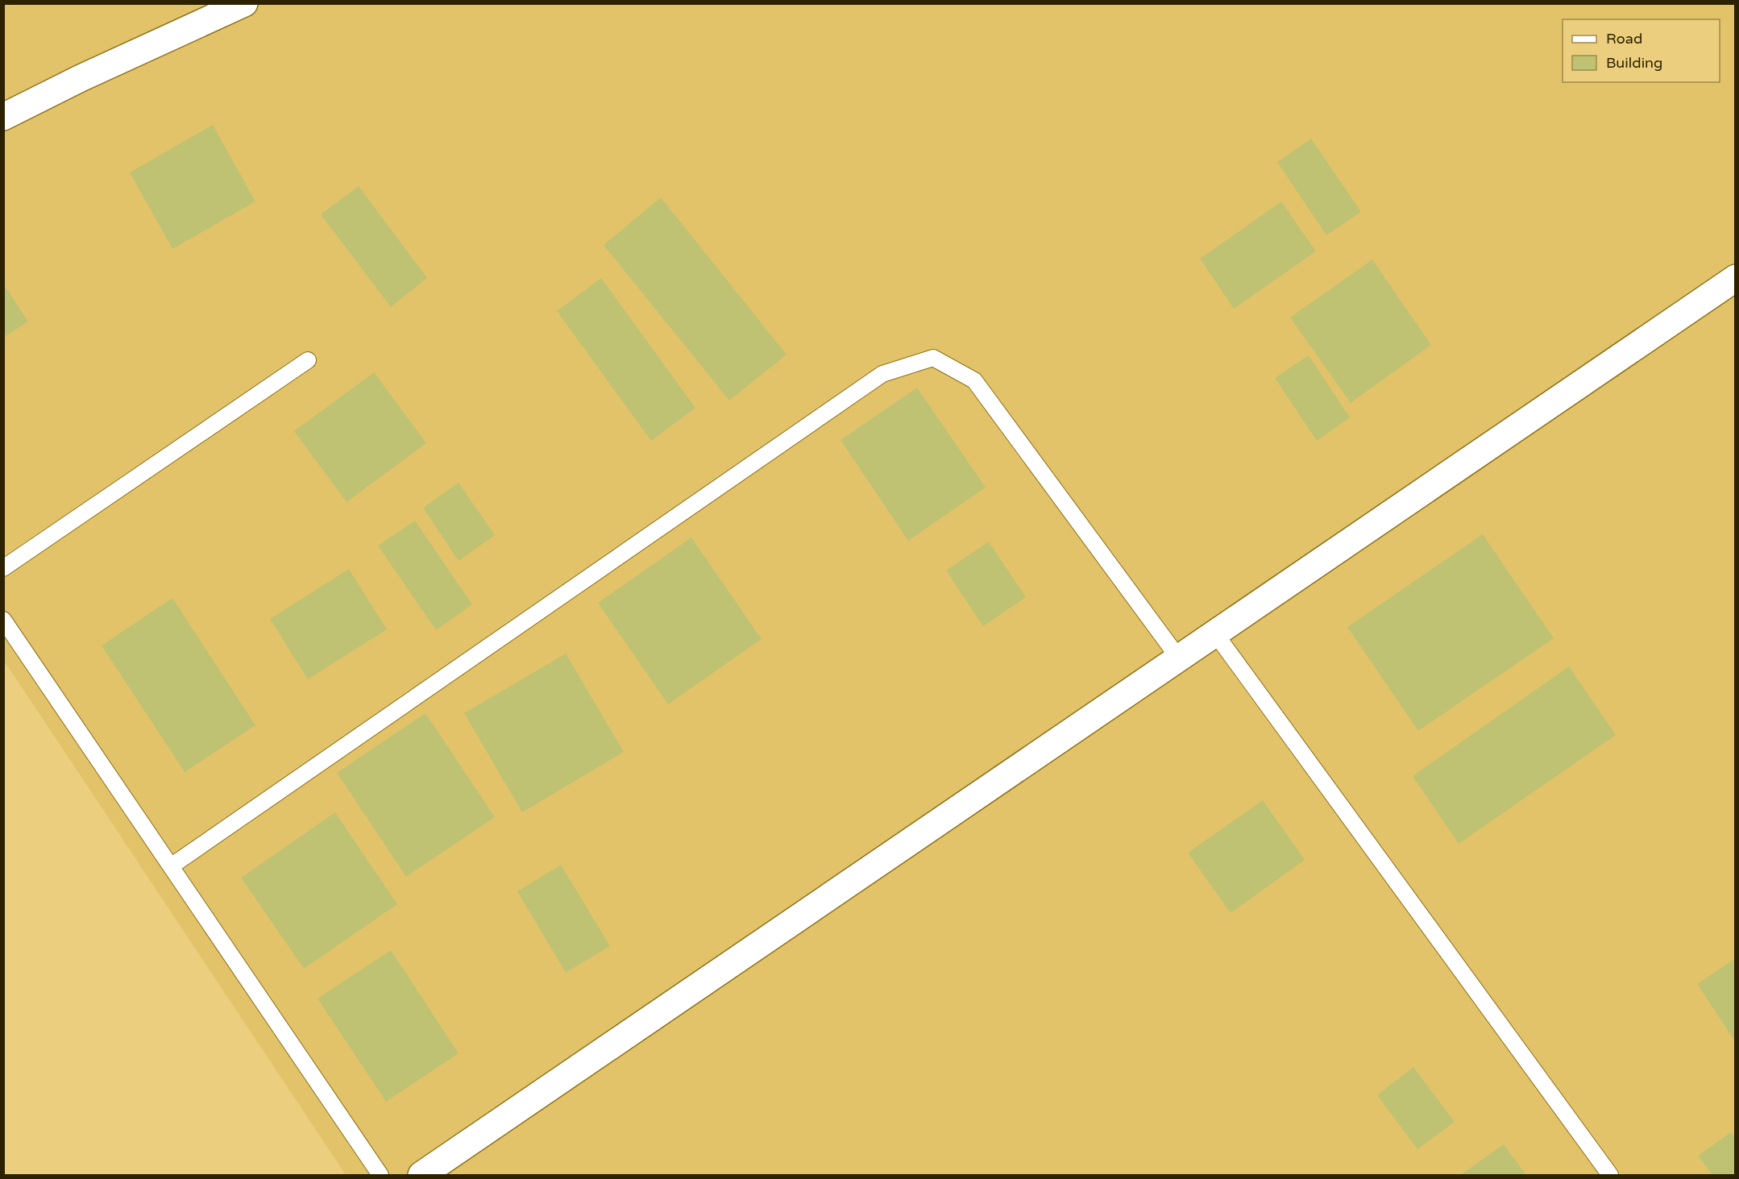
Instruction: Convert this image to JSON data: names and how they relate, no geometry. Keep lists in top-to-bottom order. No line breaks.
{"legend":["Road","Building"]}
